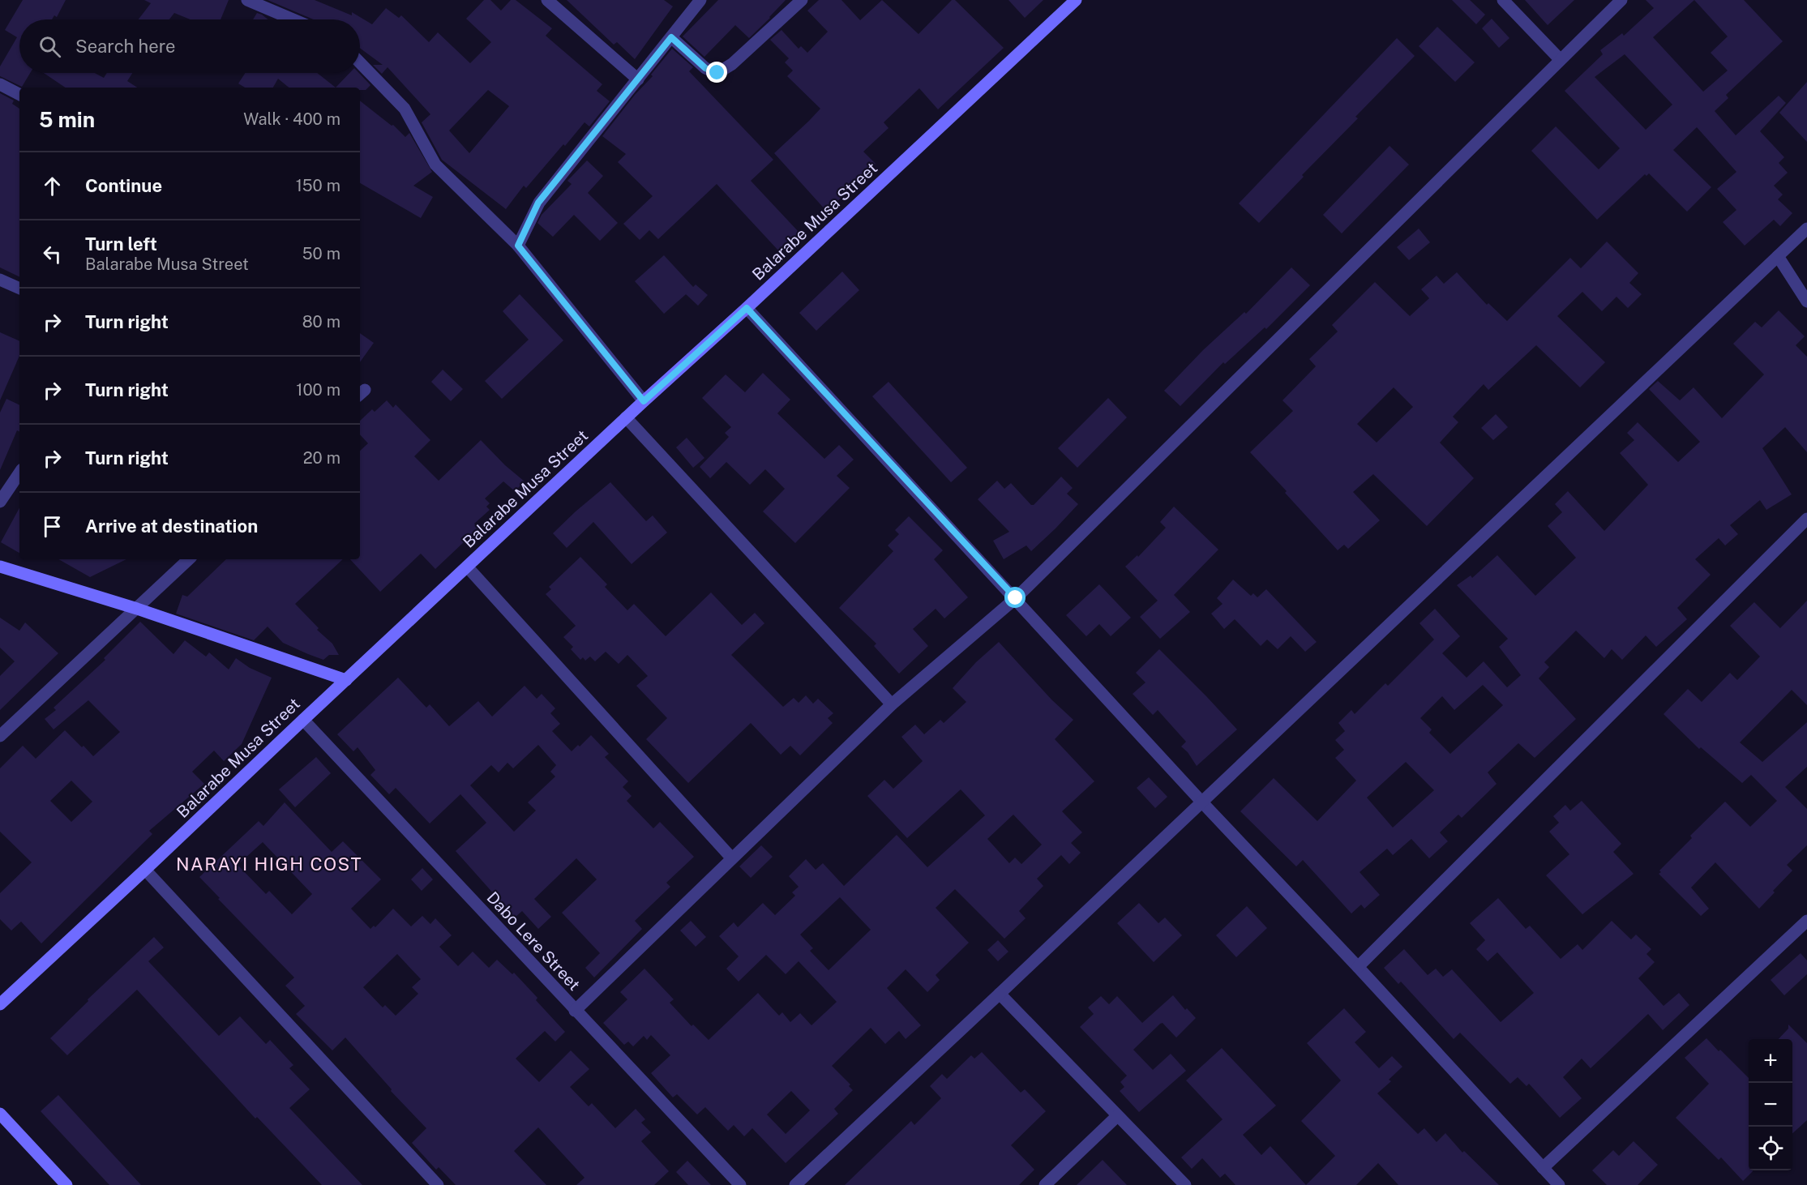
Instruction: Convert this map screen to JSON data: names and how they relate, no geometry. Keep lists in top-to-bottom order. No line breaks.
{"streets":{"street":["Balarabe Musa Street","Dabo Lere Street"]},"crossings":[["Balarabe Musa Street","Dabo Lere Street"]],"districts":["NARAYI HIGH COST"],"page":{"search":"Search here","heading":["5 min","Walk · 400 m"],"list":[["Continue","150 m"],["Turn left","Balarabe Musa Street","50 m"],["Turn right","80 m"],["Turn right","100 m"],["Turn right","20 m"],"Arrive at destination"],"map_buttons":["+","−"]}}
